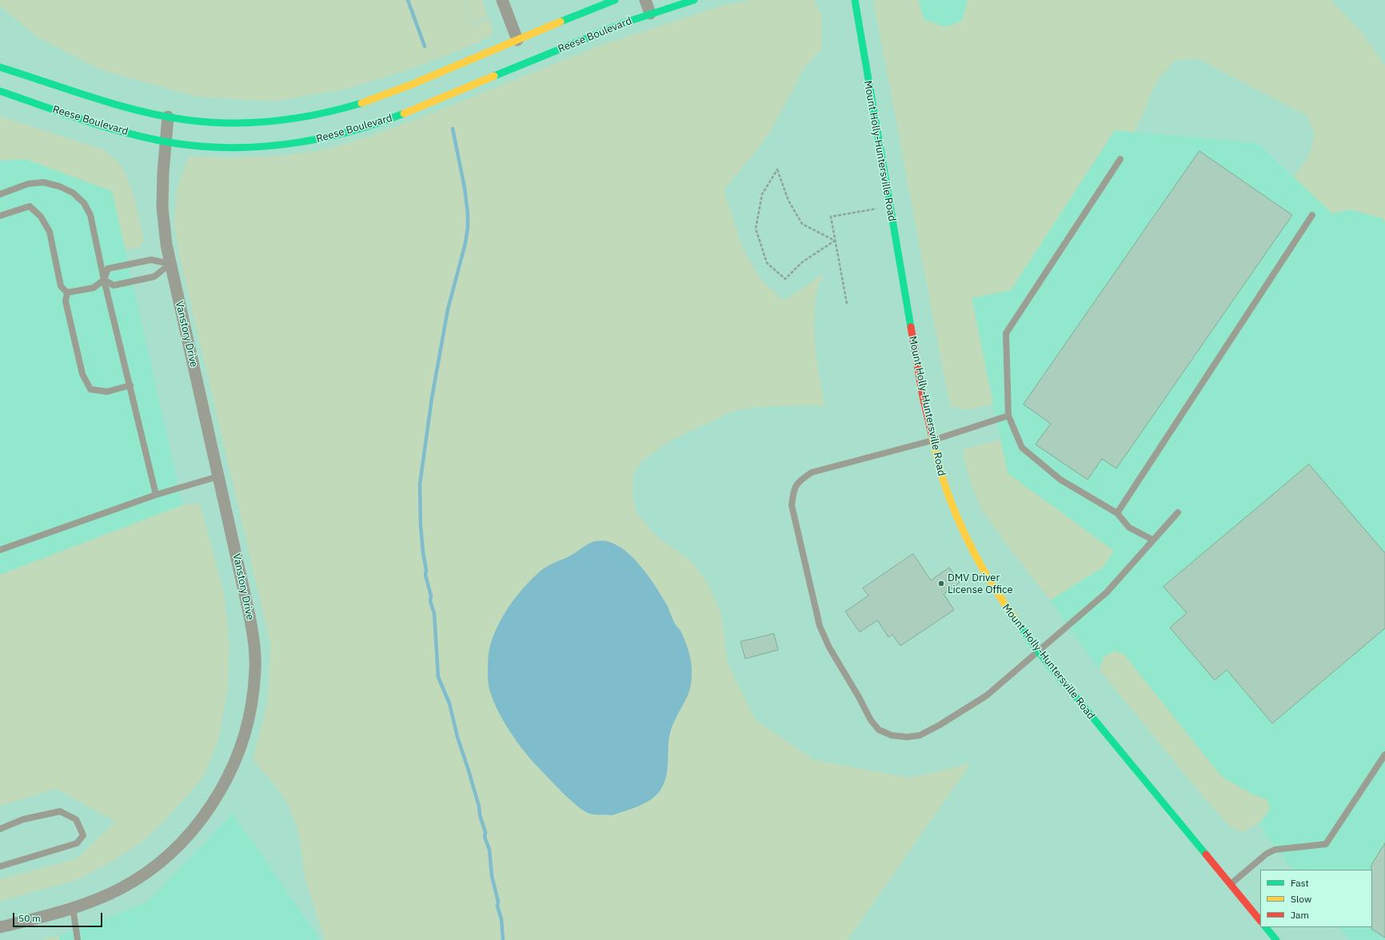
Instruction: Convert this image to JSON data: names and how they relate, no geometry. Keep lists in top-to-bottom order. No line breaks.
{"streets":{"street":["Reese Boulevard","Mount Holly-Huntersville Road","Vanstory Drive"]},"crossings":[["Reese Boulevard","Vanstory Drive"]],"places":["DMV Driver License Office"],"legend":["Fast","Slow","Jam"],"scale_bar":"50 m"}
